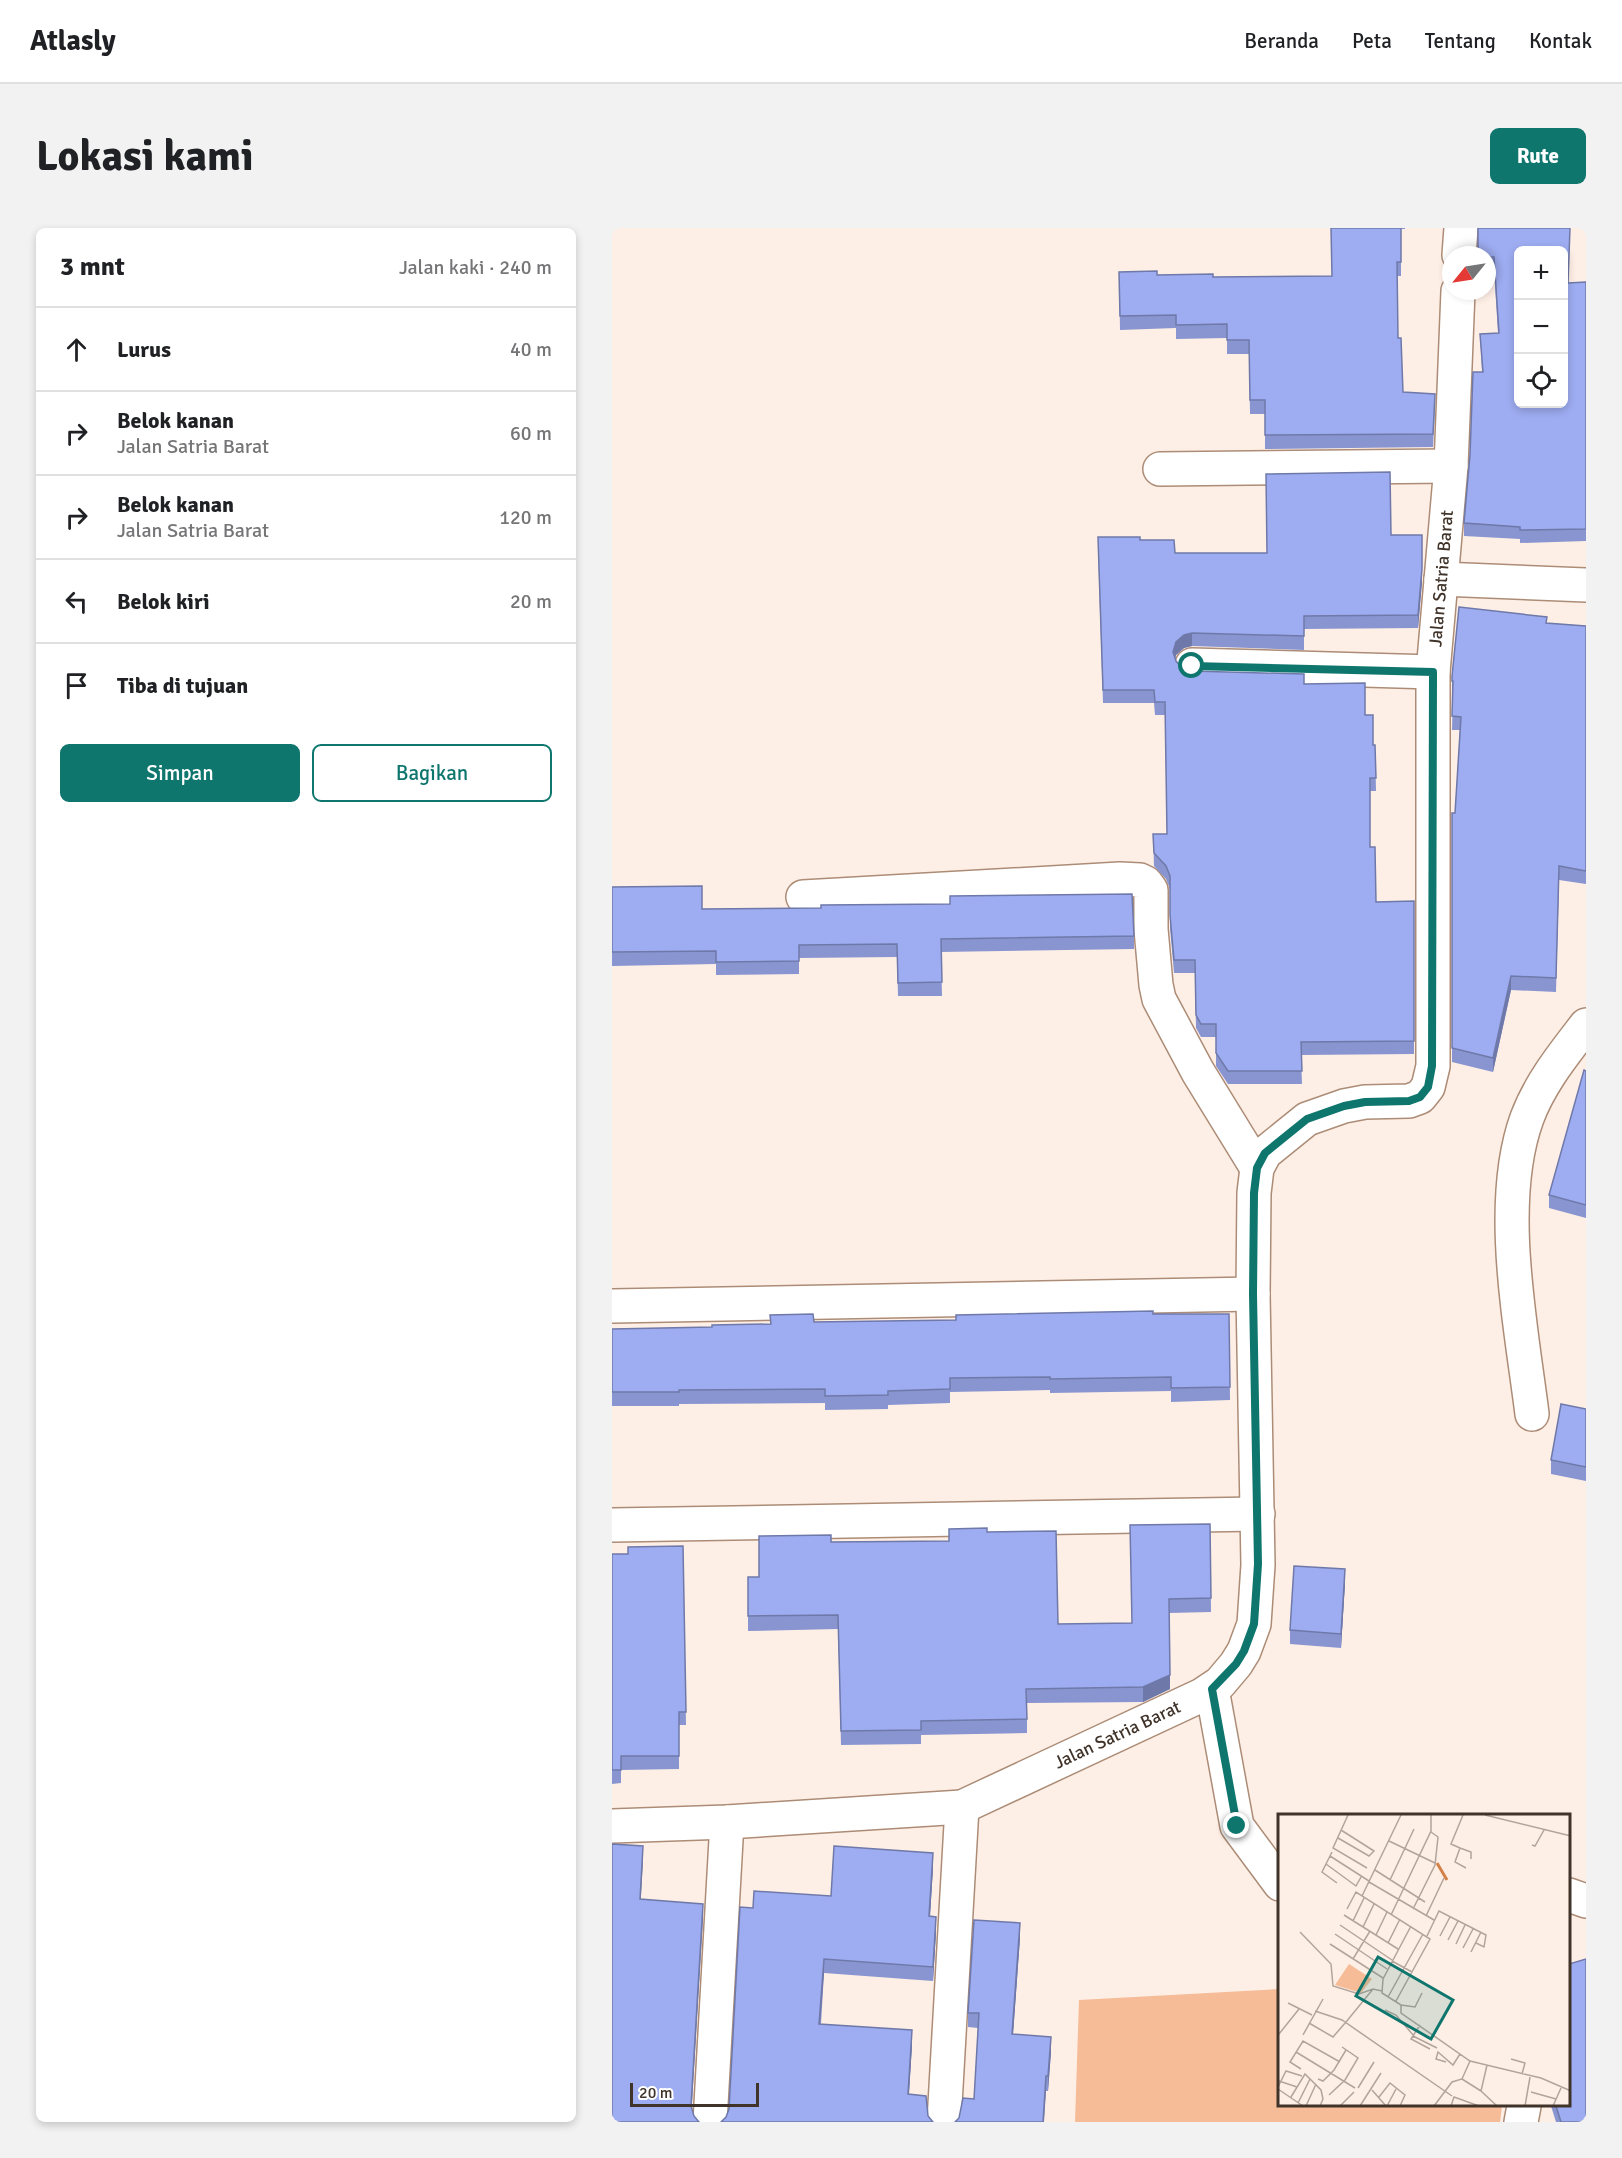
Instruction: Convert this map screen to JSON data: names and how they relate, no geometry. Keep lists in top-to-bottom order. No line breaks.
{"streets":{"street":["Jalan Satria Barat"]},"scale_bar":"20 m","north":"bottom left","page":{"header":"Atlasly","nav":["Beranda","Peta","Tentang","Kontak"],"buttons":["Rute",["Simpan","Bagikan"]],"title":"Lokasi kami","heading":["3 mnt","Jalan kaki · 240 m"],"map_buttons":["+","−"],"list":[["Lurus","40 m"],["Belok kanan","Jalan Satria Barat","60 m"],["Belok kanan","Jalan Satria Barat","120 m"],["Belok kiri","20 m"],"Tiba di tujuan"],"scale":"20 m"}}
